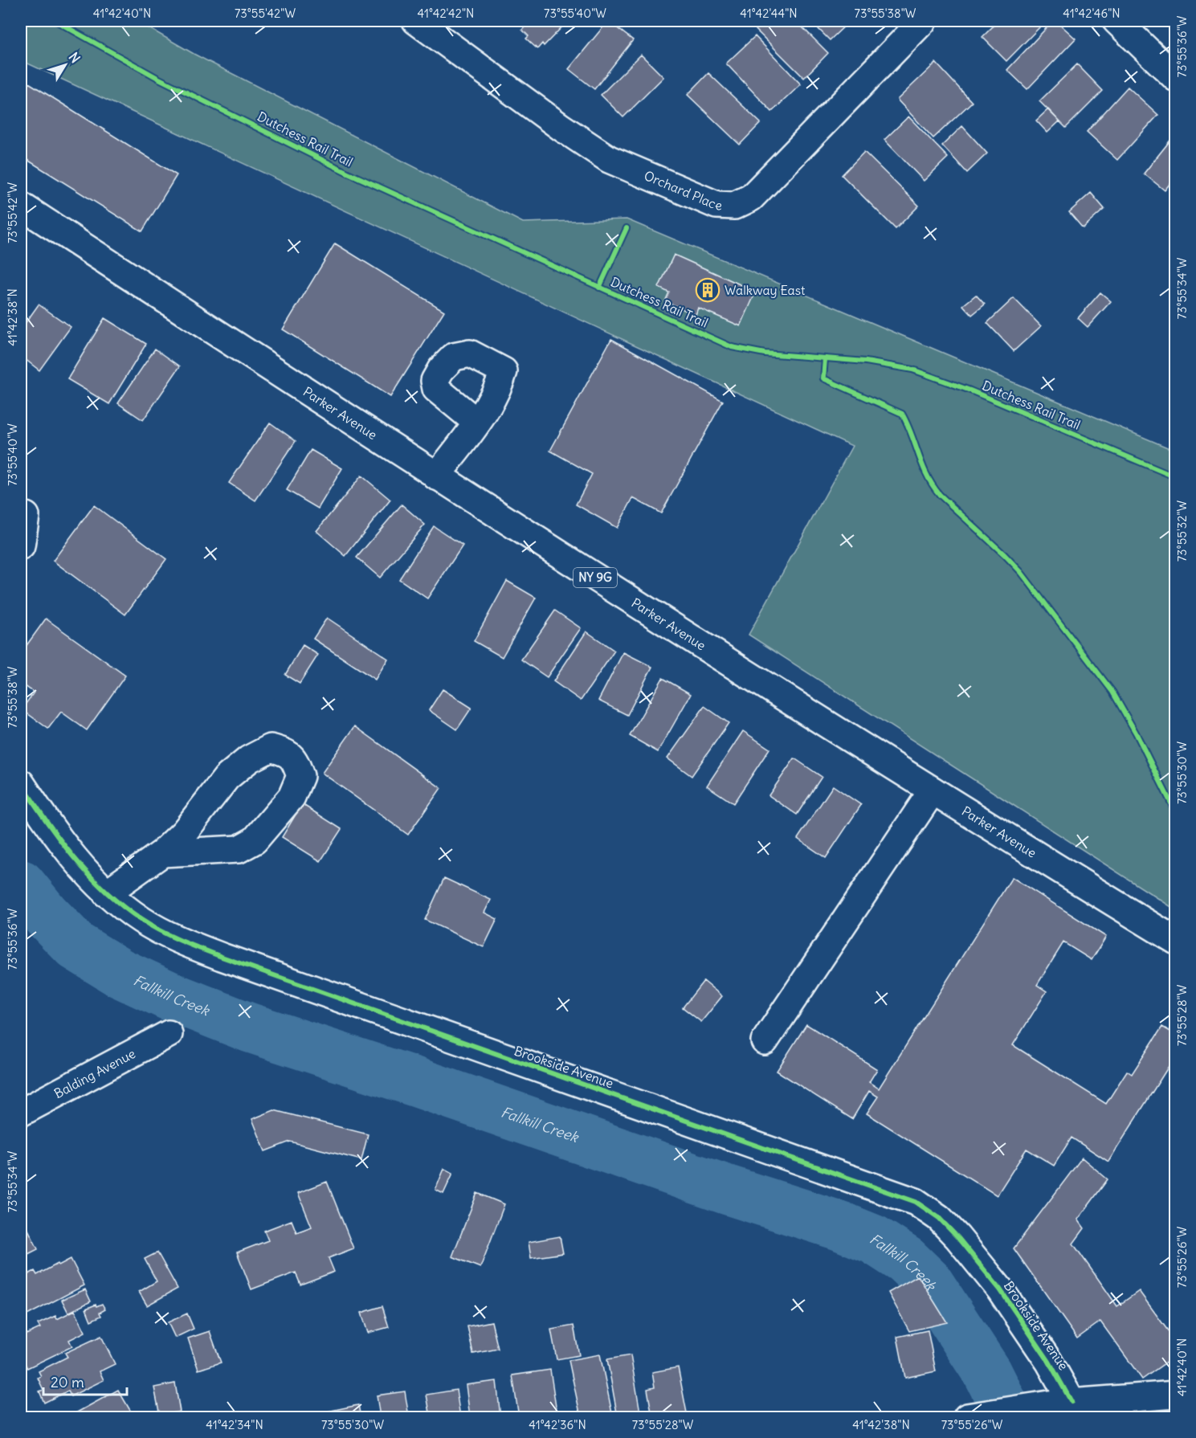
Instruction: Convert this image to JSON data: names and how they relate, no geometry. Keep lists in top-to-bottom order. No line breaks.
{"streets":{"street":["Orchard Place","Parker Avenue","NY 9G","Brookside Avenue","Balding Avenue"],"cycle path":["Dutchess Rail Trail"]},"water":["Fallkill Creek"],"places":{"building":["Walkway East"]},"scale_bar":"20 m","north":"top right","coordinates":["41°42'40\"N","73°55'42\"W","41°42'42\"N","73°55'40\"W","41°42'44\"N","73°55'38\"W","41°42'46\"N","73°55'36\"W","73°55'34\"W","41°42'38\"N","73°55'32\"W","73°55'30\"W","73°55'28\"W","73°55'26\"W","41°42'34\"N","41°42'36\"N"]}
